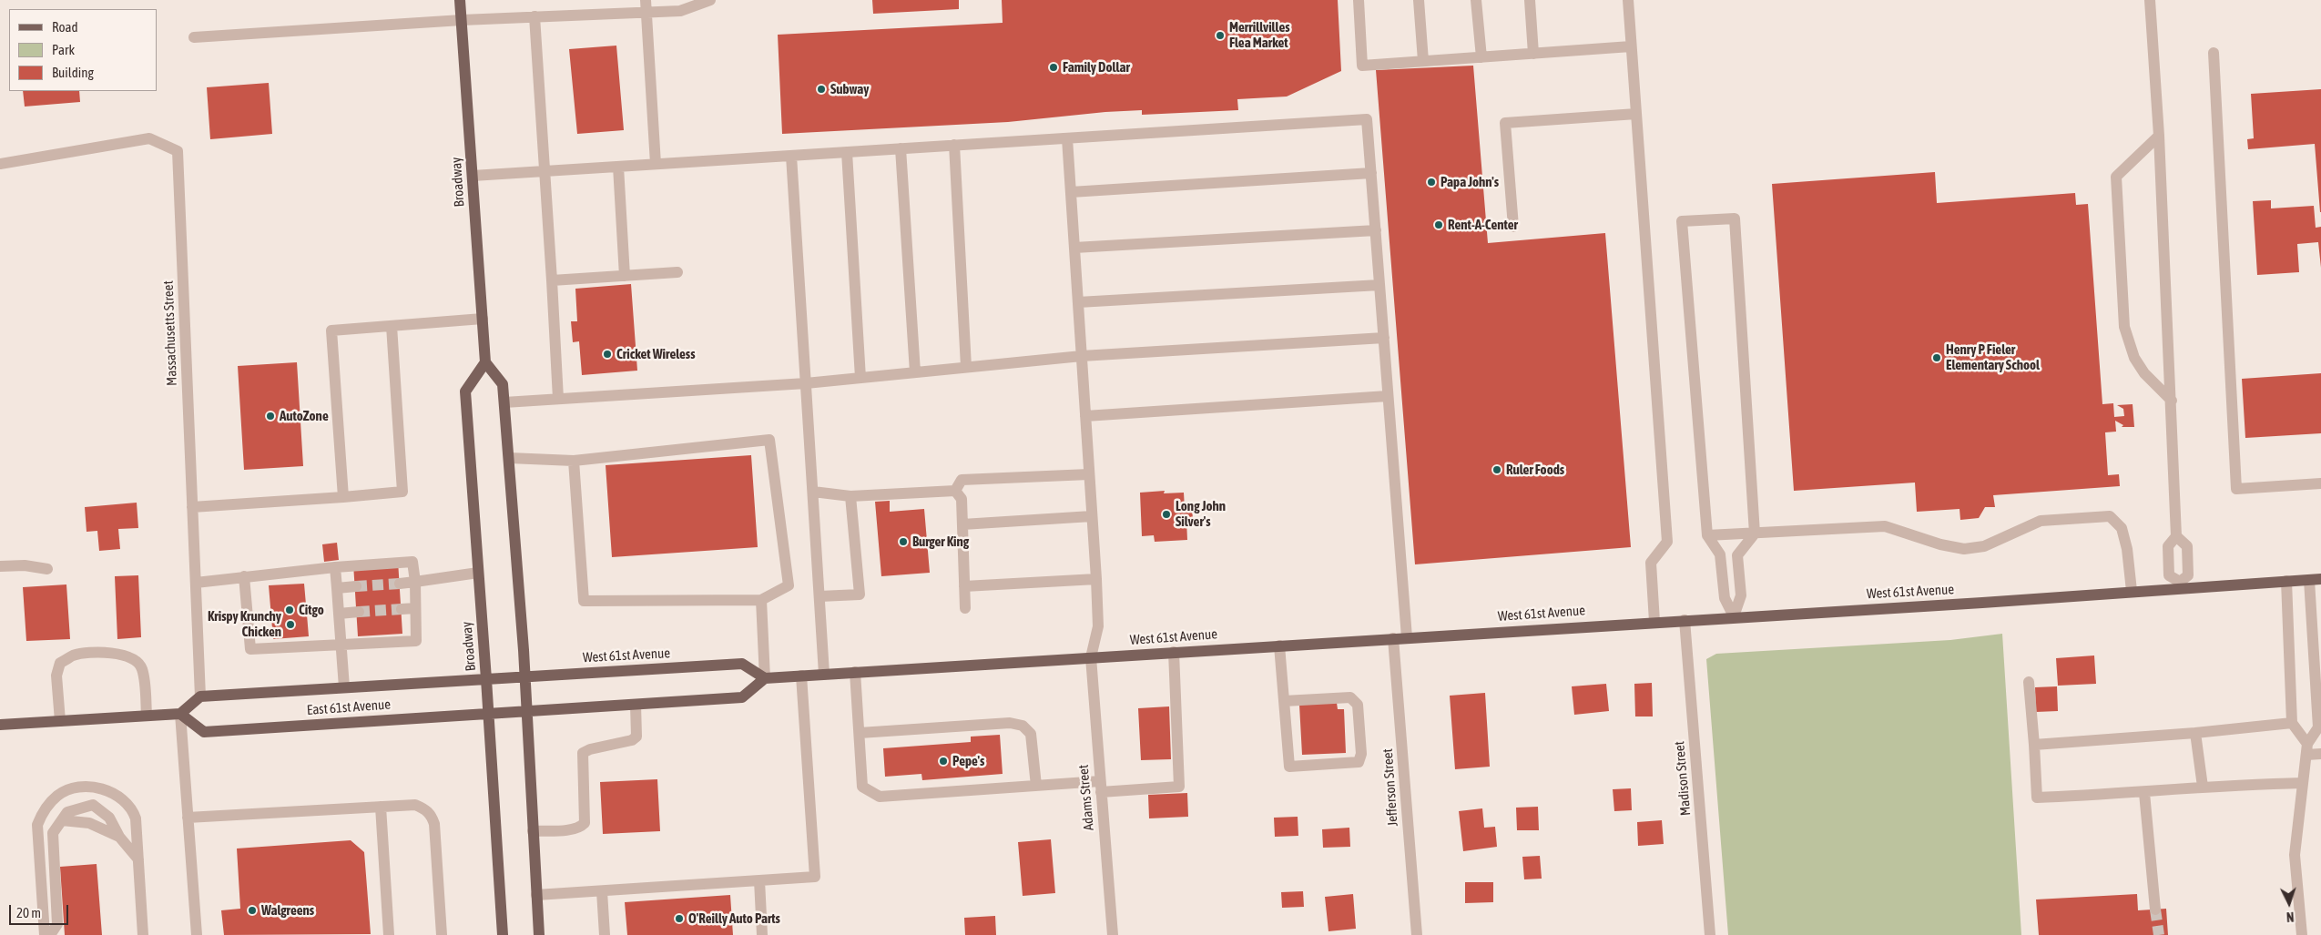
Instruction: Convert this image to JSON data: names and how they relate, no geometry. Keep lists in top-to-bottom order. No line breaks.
{"streets":{"main road":["Broadway","West 61st Avenue","East 61st Avenue"],"street":["Massachusetts Street","Madison Street","Jefferson Street","Adams Street"]},"crossings":[["Broadway","West 61st Avenue"],["Broadway","East 61st Avenue"],["Massachusetts Street","East 61st Avenue"],["West 61st Avenue","East 61st Avenue"],["West 61st Avenue","Madison Street"],["West 61st Avenue","Jefferson Street"],["West 61st Avenue","Adams Street"]],"places":["Merrillvilles Flea Market","Family Dollar","Subway","Papa John's","Rent-A-Center","Cricket Wireless","Henry P Fieler Elementary School","AutoZone","Ruler Foods","Long John Silver's","Burger King","Citgo","Krispy Krunchy Chicken","Pepe's","Walgreens","O'Reilly Auto Parts"],"legend":["Road","Park","Building"],"scale_bar":"20 m","north":"bottom"}
